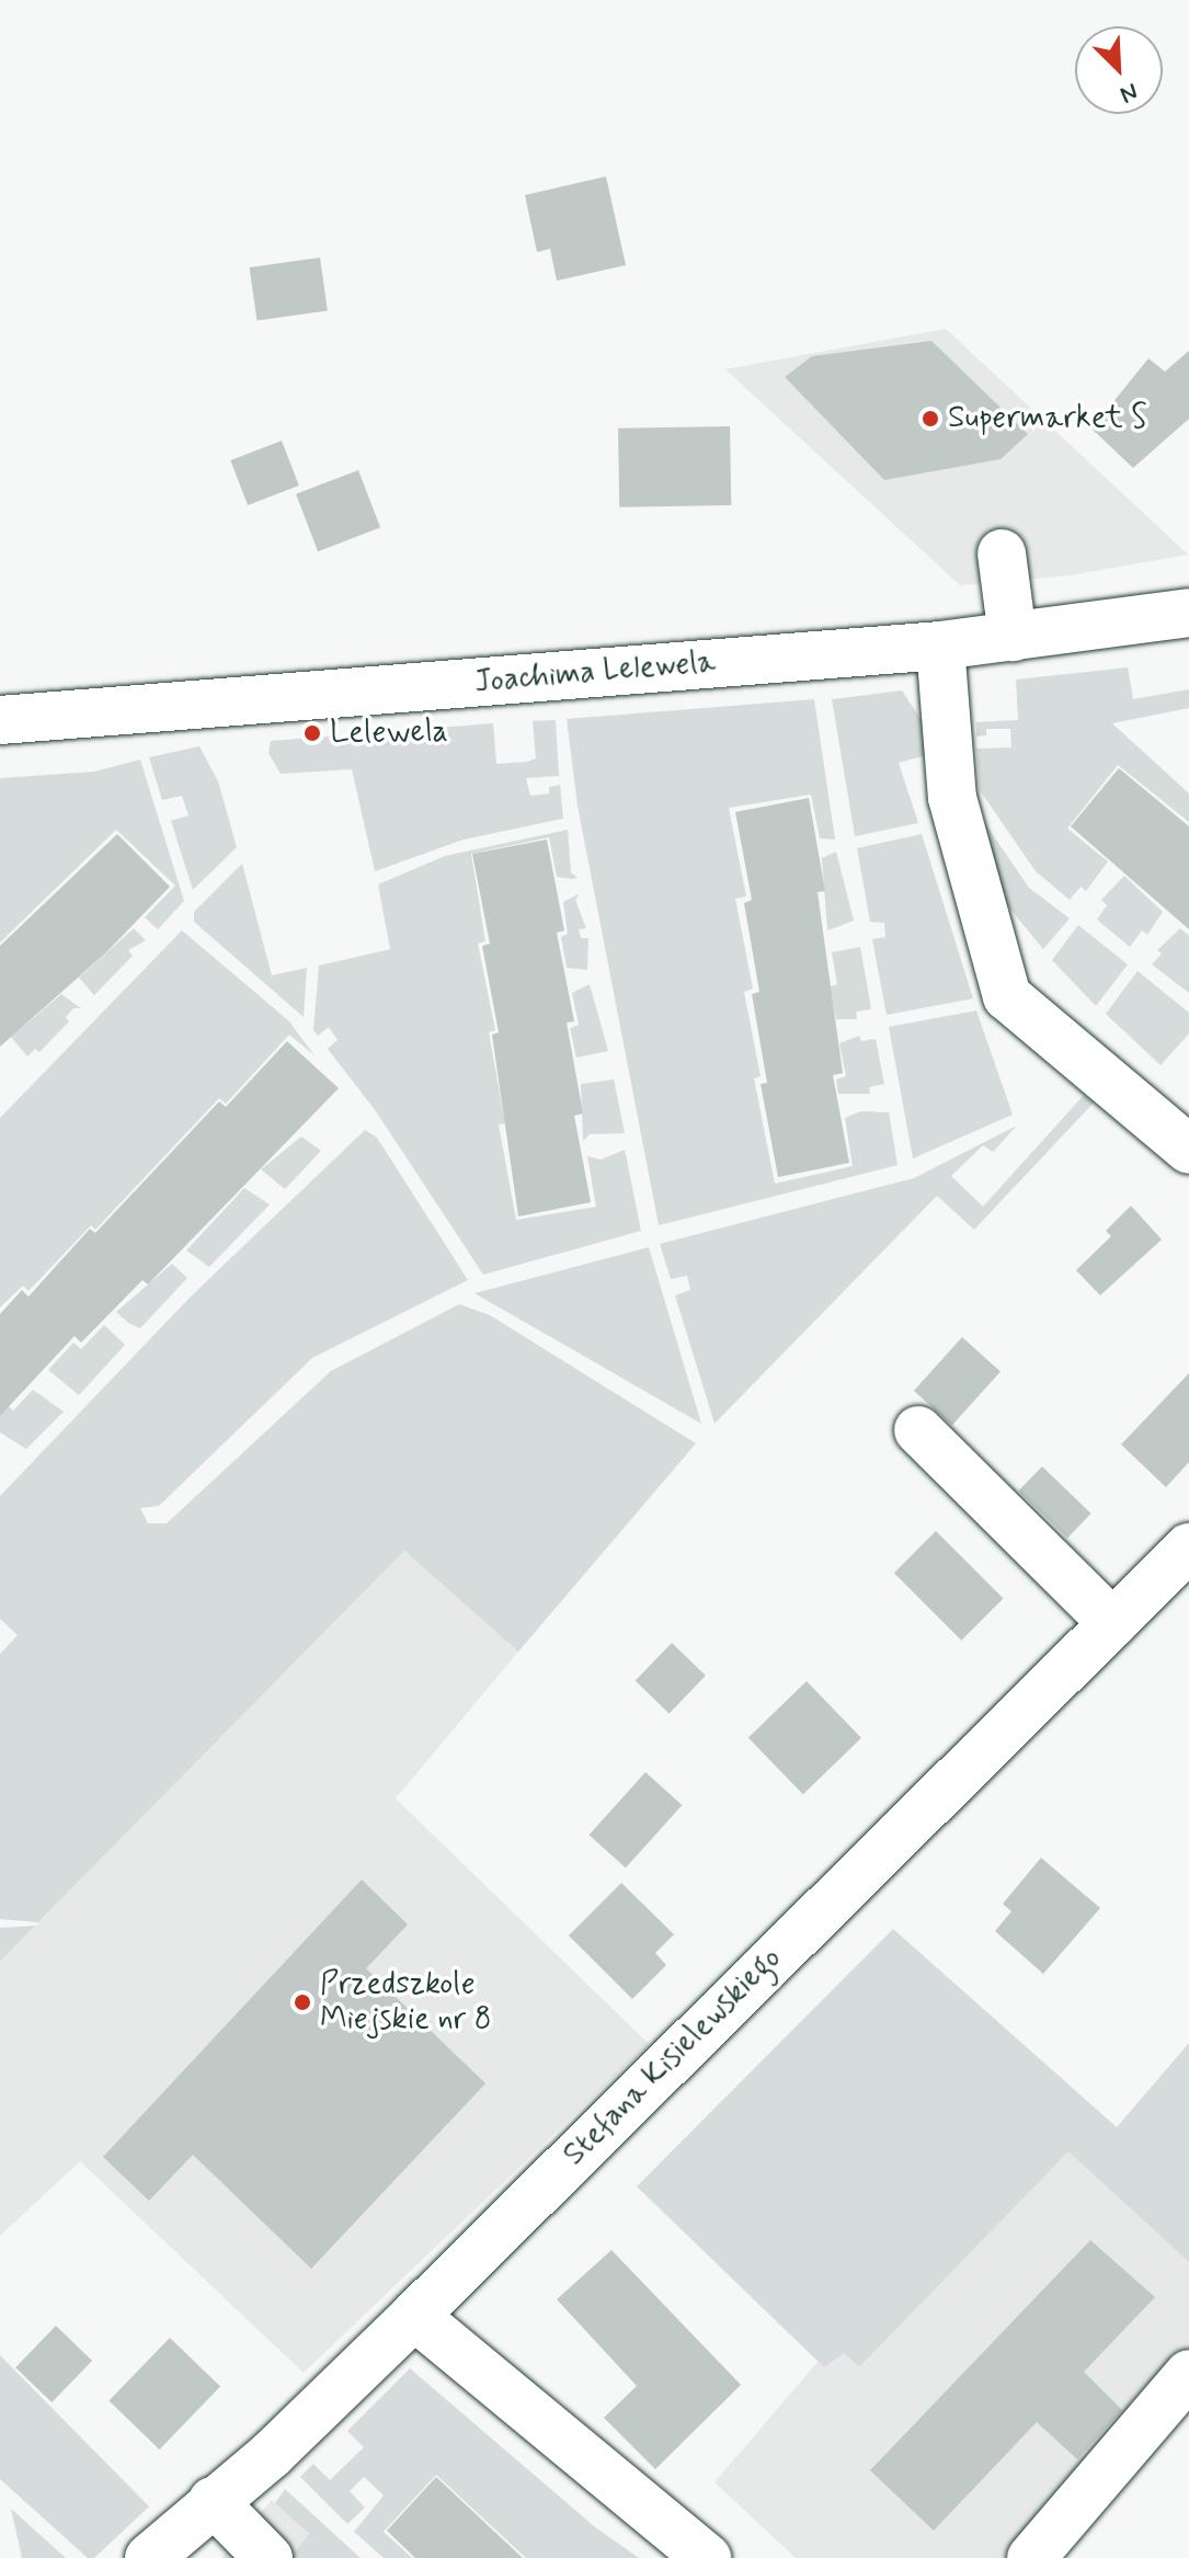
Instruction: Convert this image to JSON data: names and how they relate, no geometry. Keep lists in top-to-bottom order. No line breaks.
{"streets":{"street":["Joachima Lelewela","Stefana Kisielewskiego"]},"places":["Supermarket S","Lelewela","Przedszkole Miejskie nr 8"],"north":"bottom right"}
